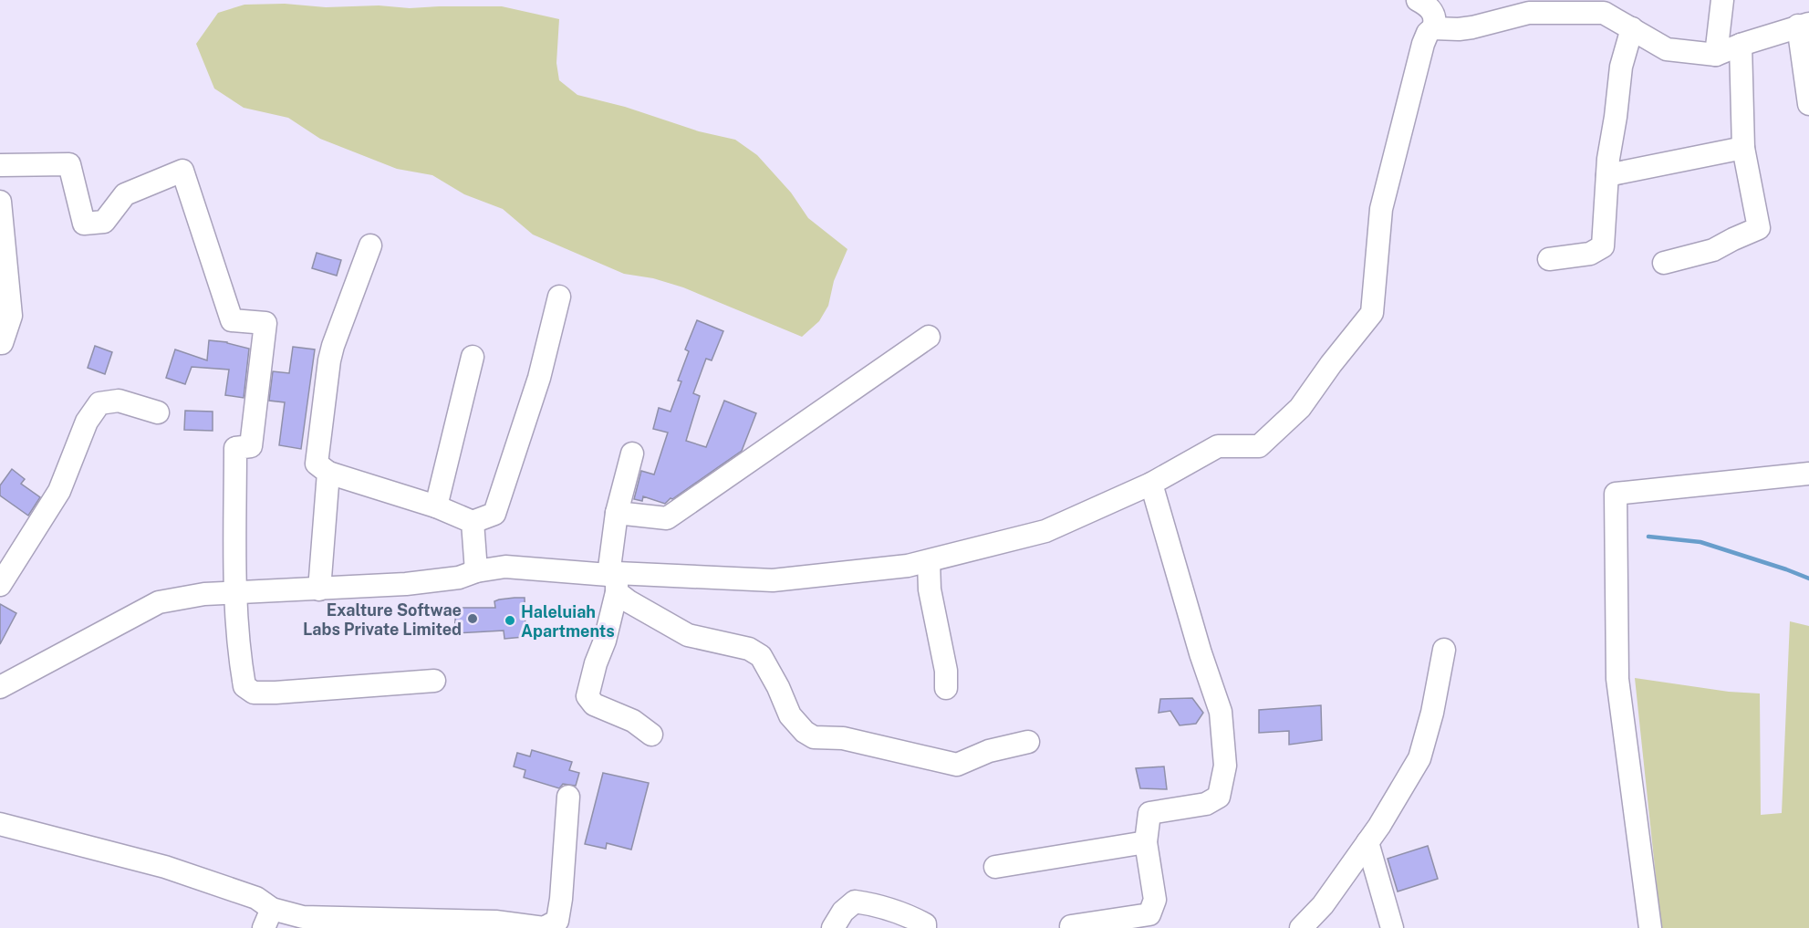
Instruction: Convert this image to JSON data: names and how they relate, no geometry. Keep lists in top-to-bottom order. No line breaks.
{"places":["Exalture Softwae Labs Private Limited","Haleluiah Apartments"]}
